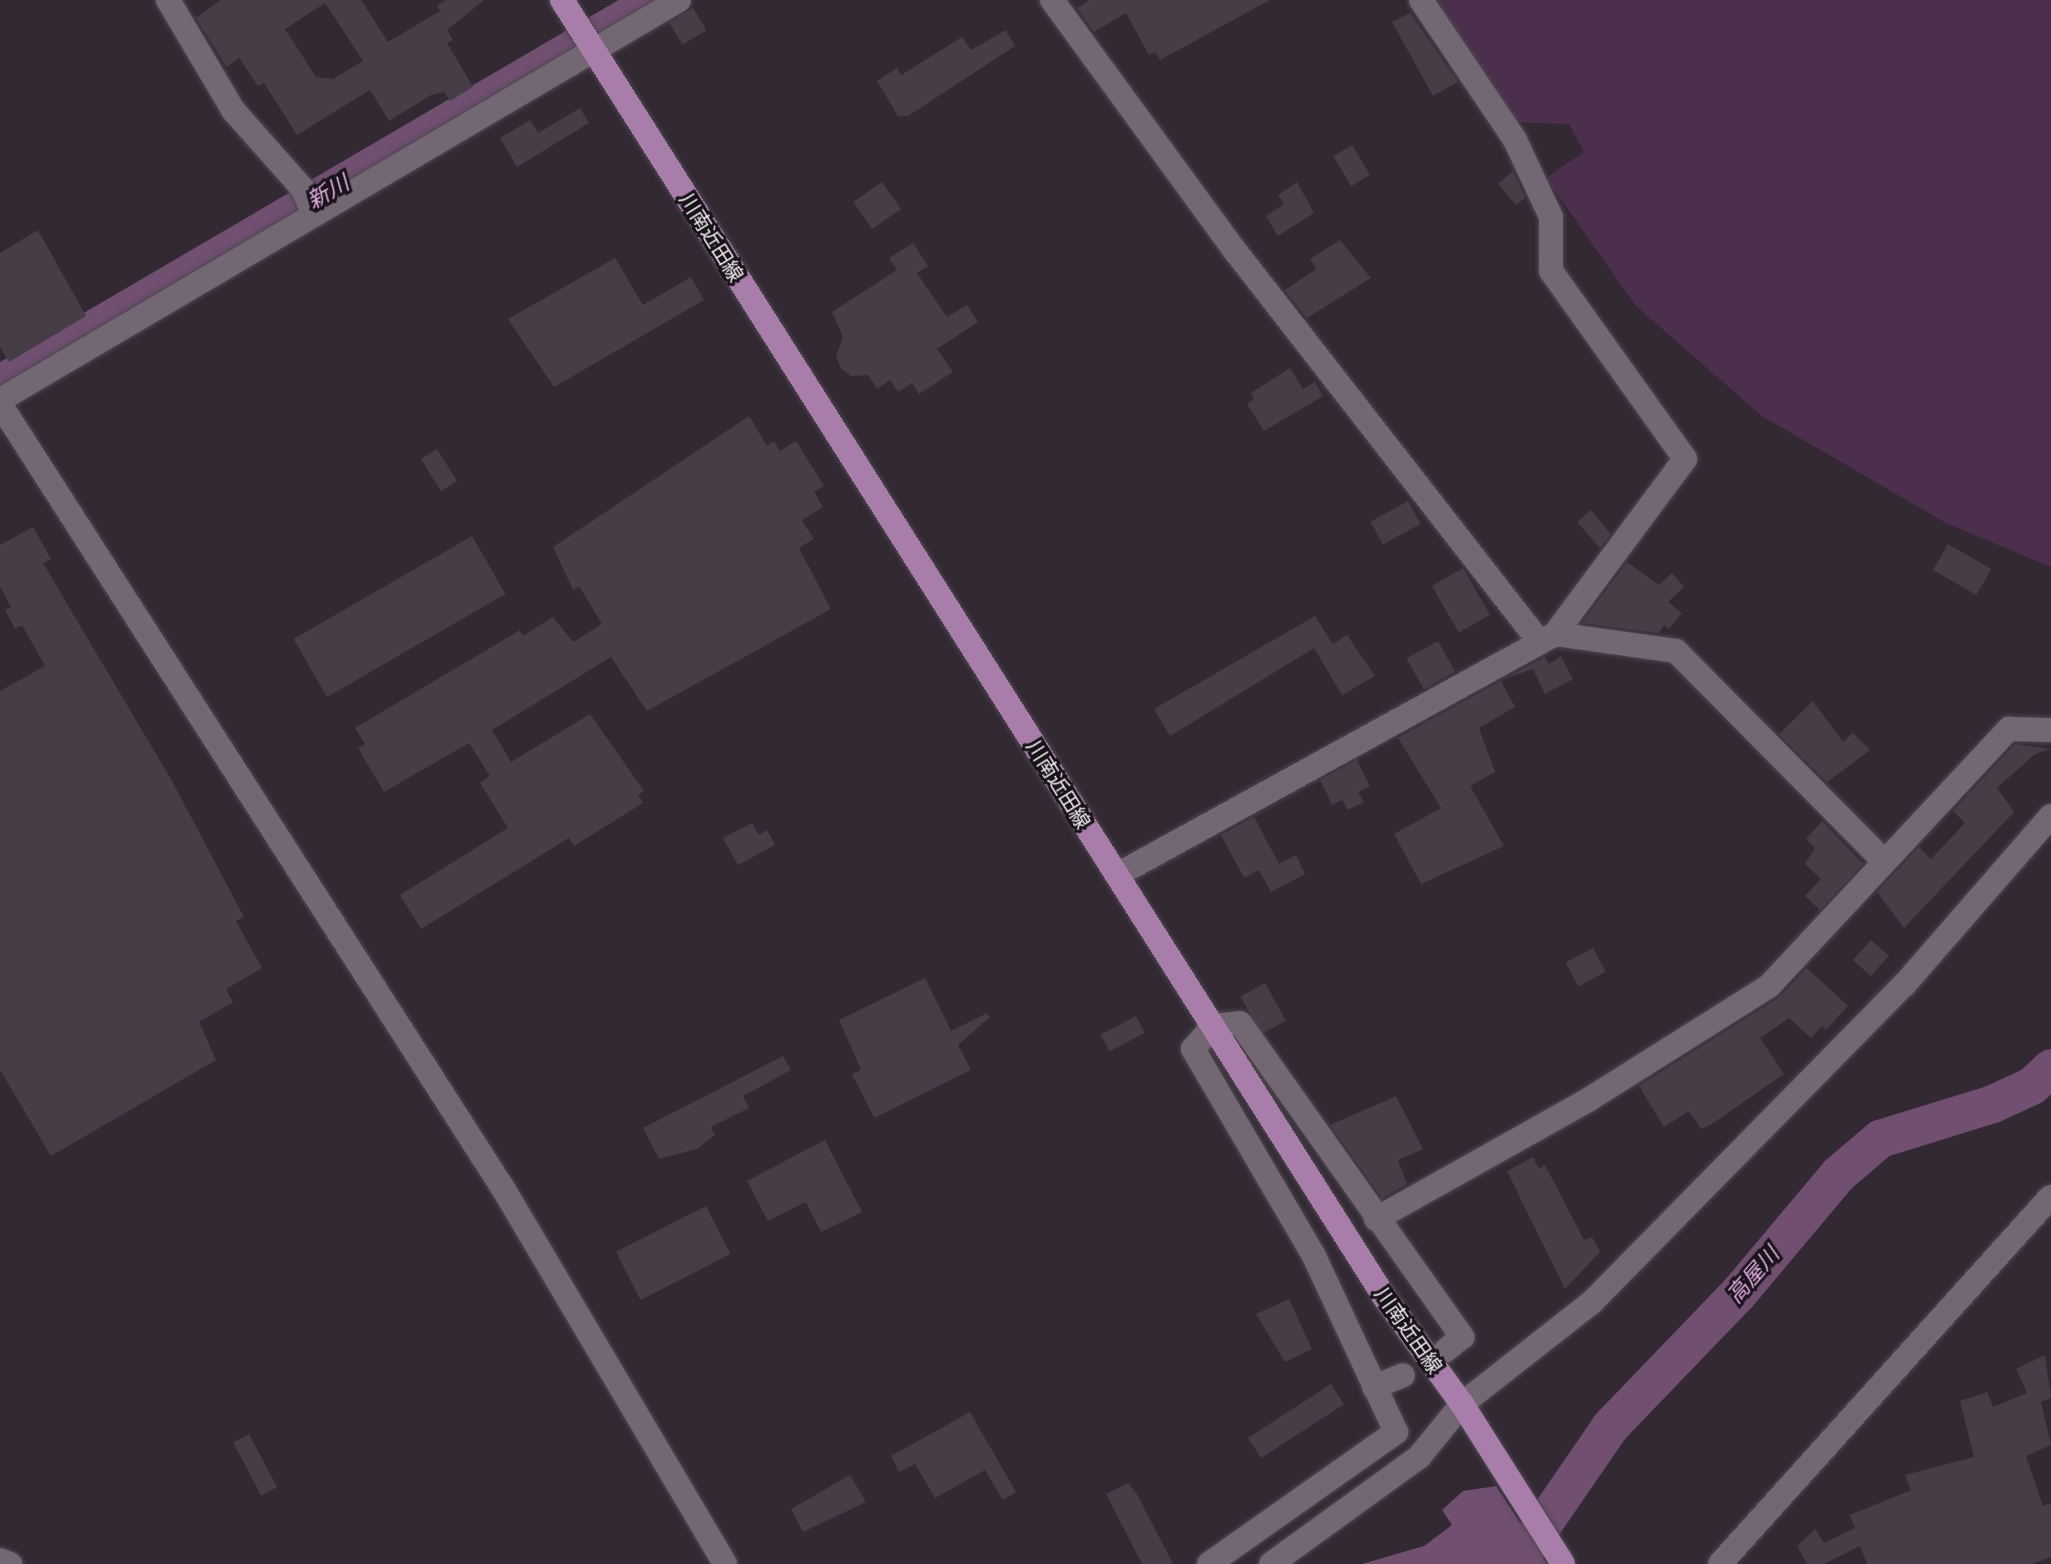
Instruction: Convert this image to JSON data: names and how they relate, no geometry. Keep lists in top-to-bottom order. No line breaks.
{"streets":{"main road":["川南近田線"]},"water":["新川","高屋川"]}
